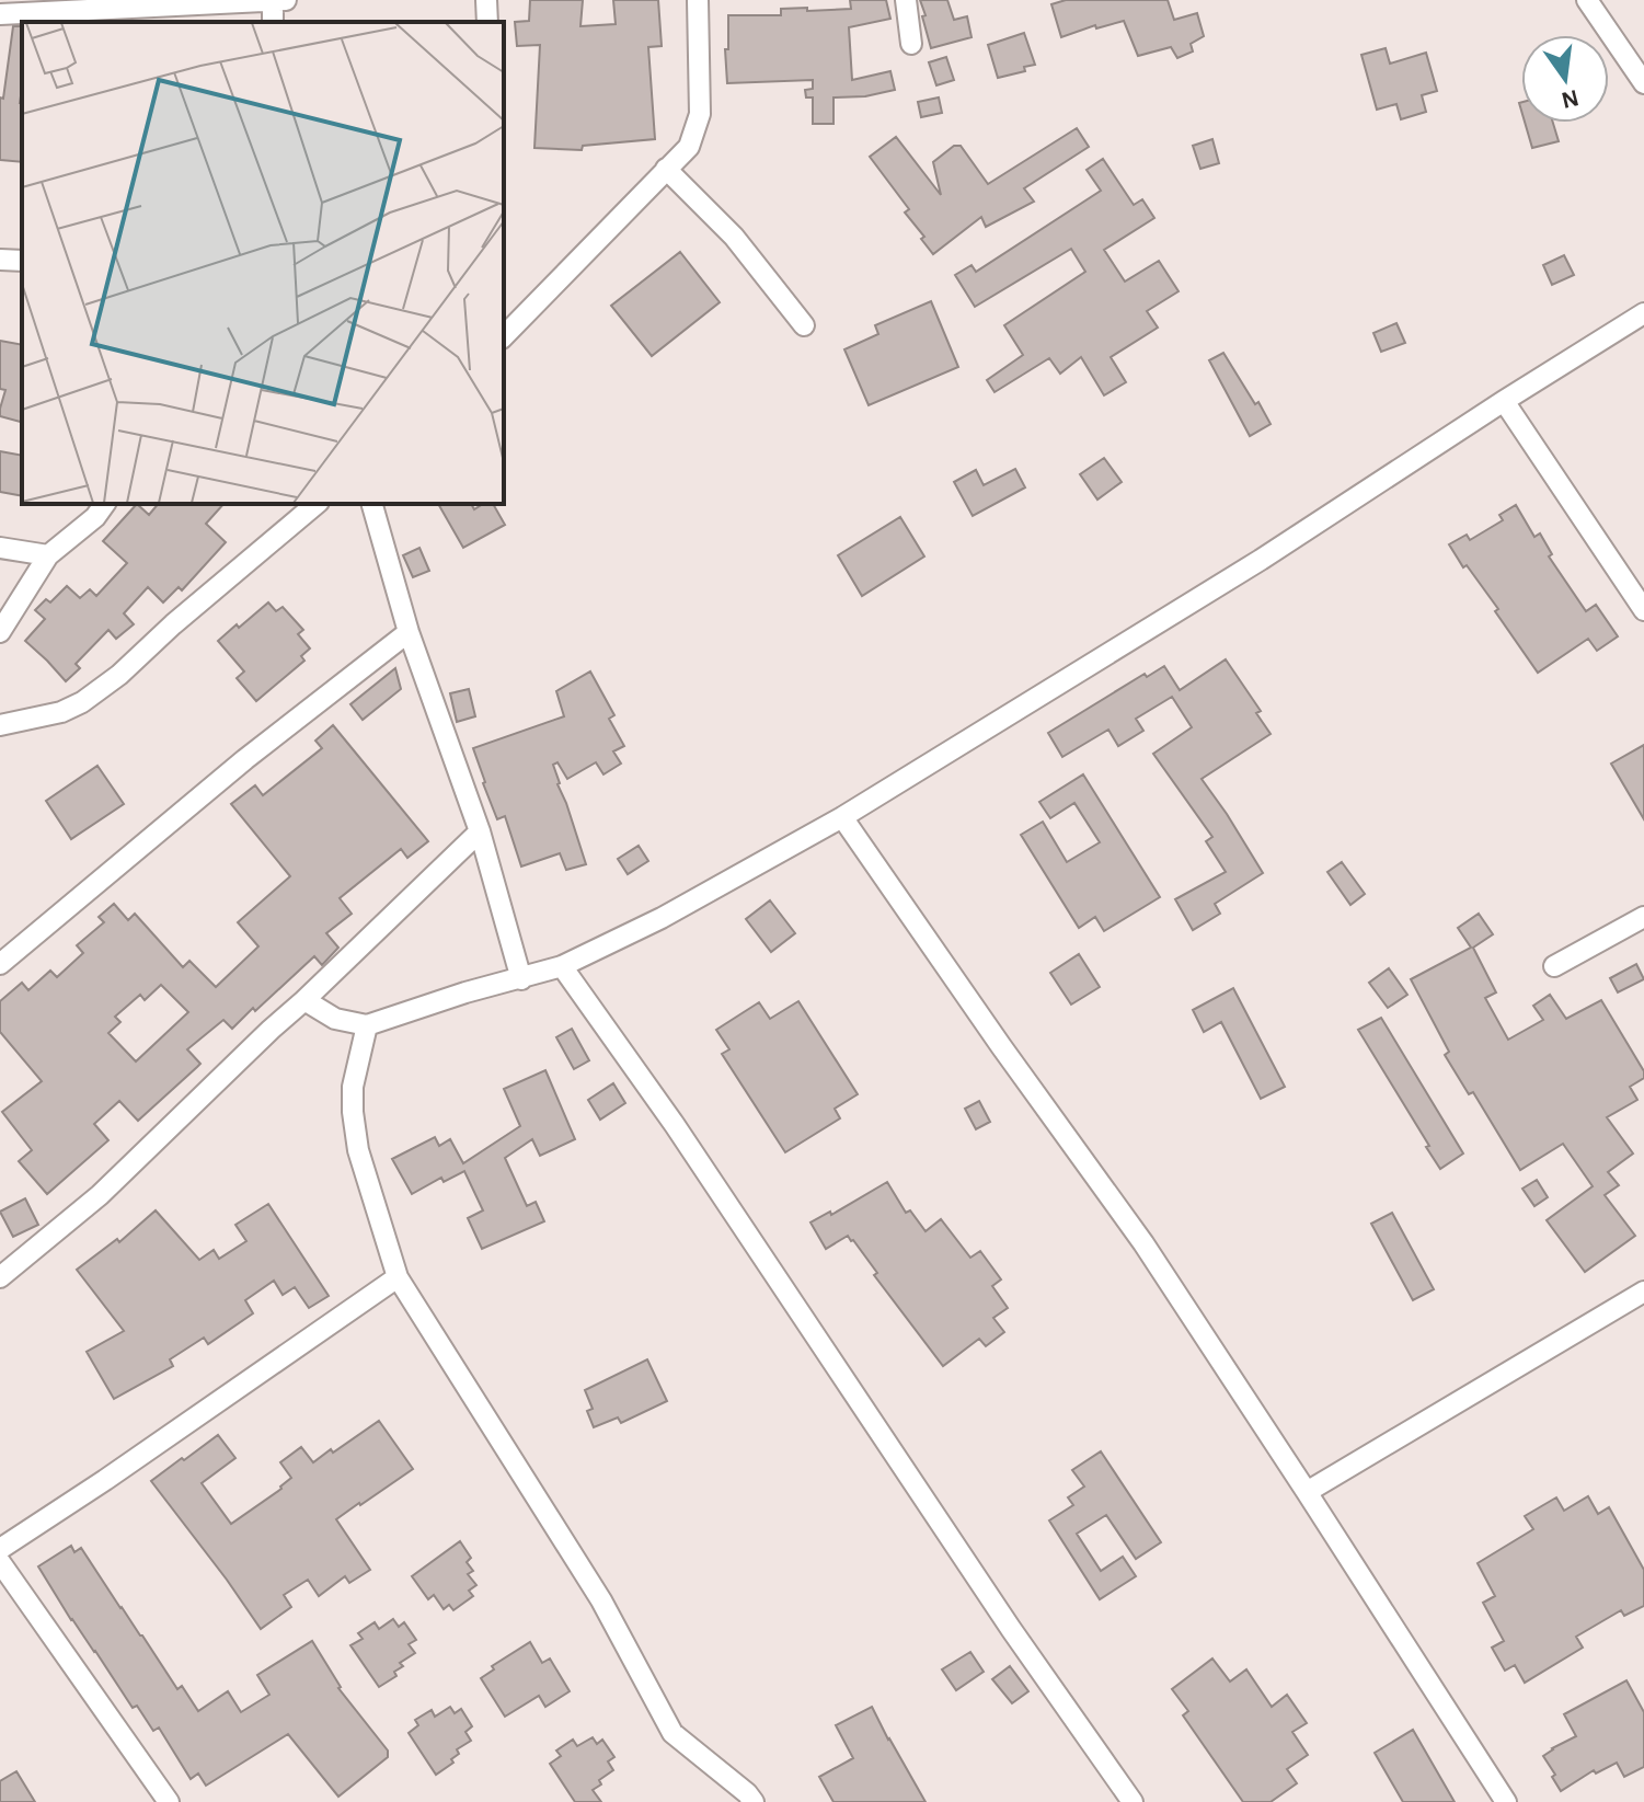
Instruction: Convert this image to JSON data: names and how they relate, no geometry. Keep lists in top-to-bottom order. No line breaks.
{"north":"bottom"}
